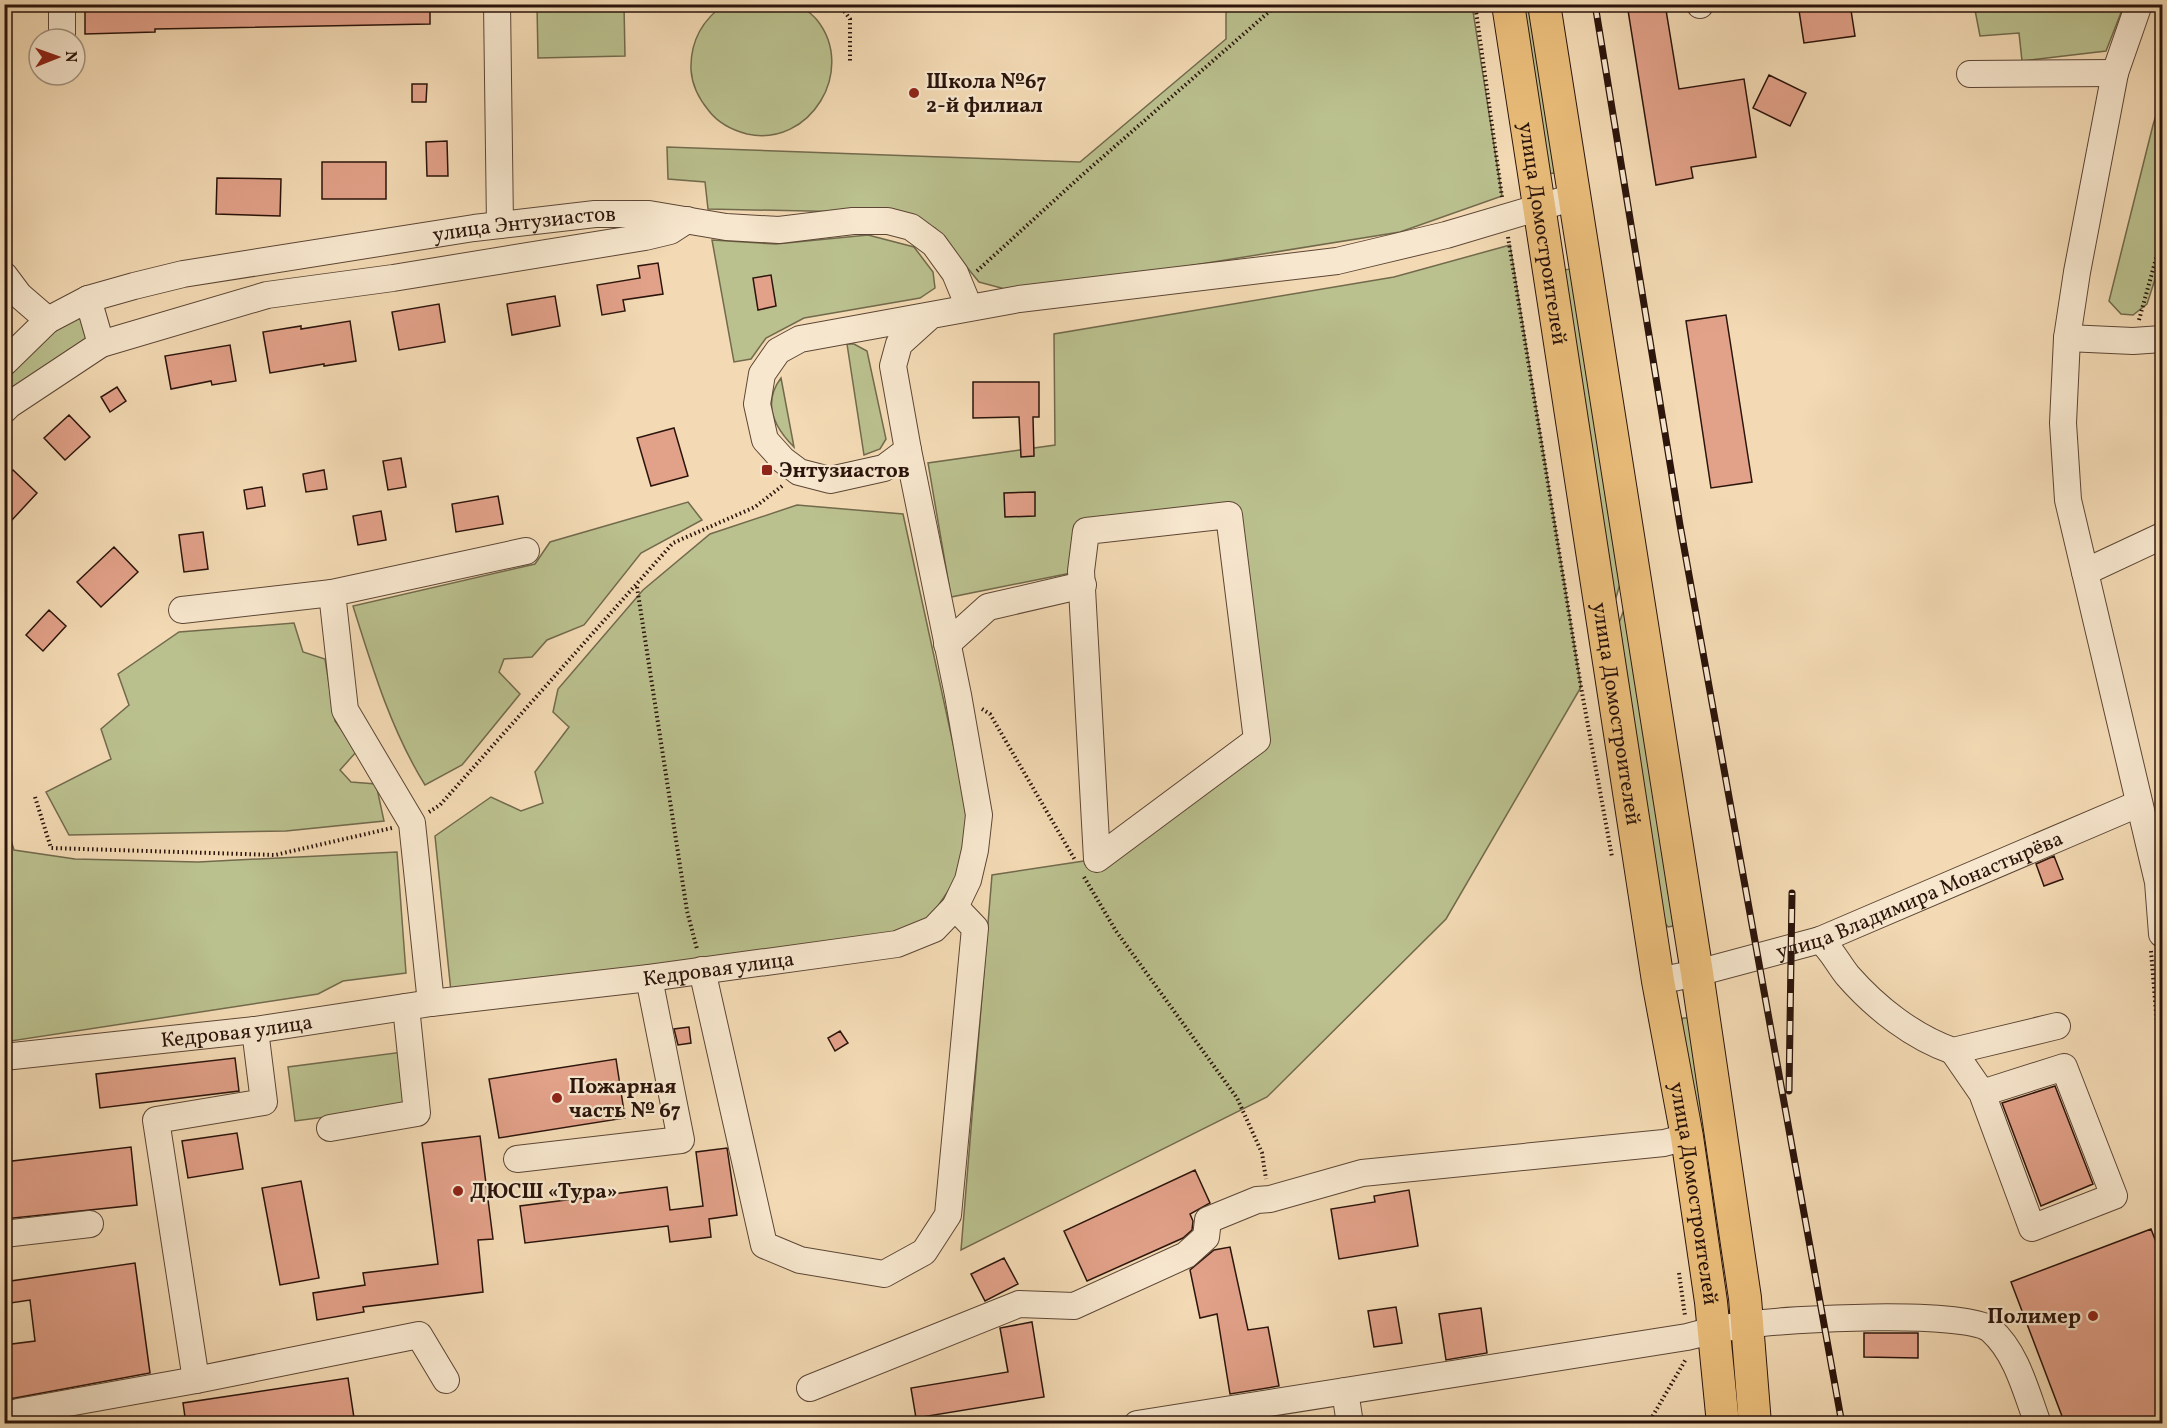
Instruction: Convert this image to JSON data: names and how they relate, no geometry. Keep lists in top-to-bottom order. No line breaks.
{"streets":{"main road":["улица Домостроителей"],"street":["улица Энтузиастов","улица Владимира Монастырёва","Кедровая улица"]},"crossings":[["улица Домостроителей","улица Владимира Монастырёва"]],"places":{"other":["Школа №67 2-й филиал","Пожарная часть № 67","ДЮСШ «Тура»","Полимер"],"transit":["Энтузиастов"]},"north":"right"}
